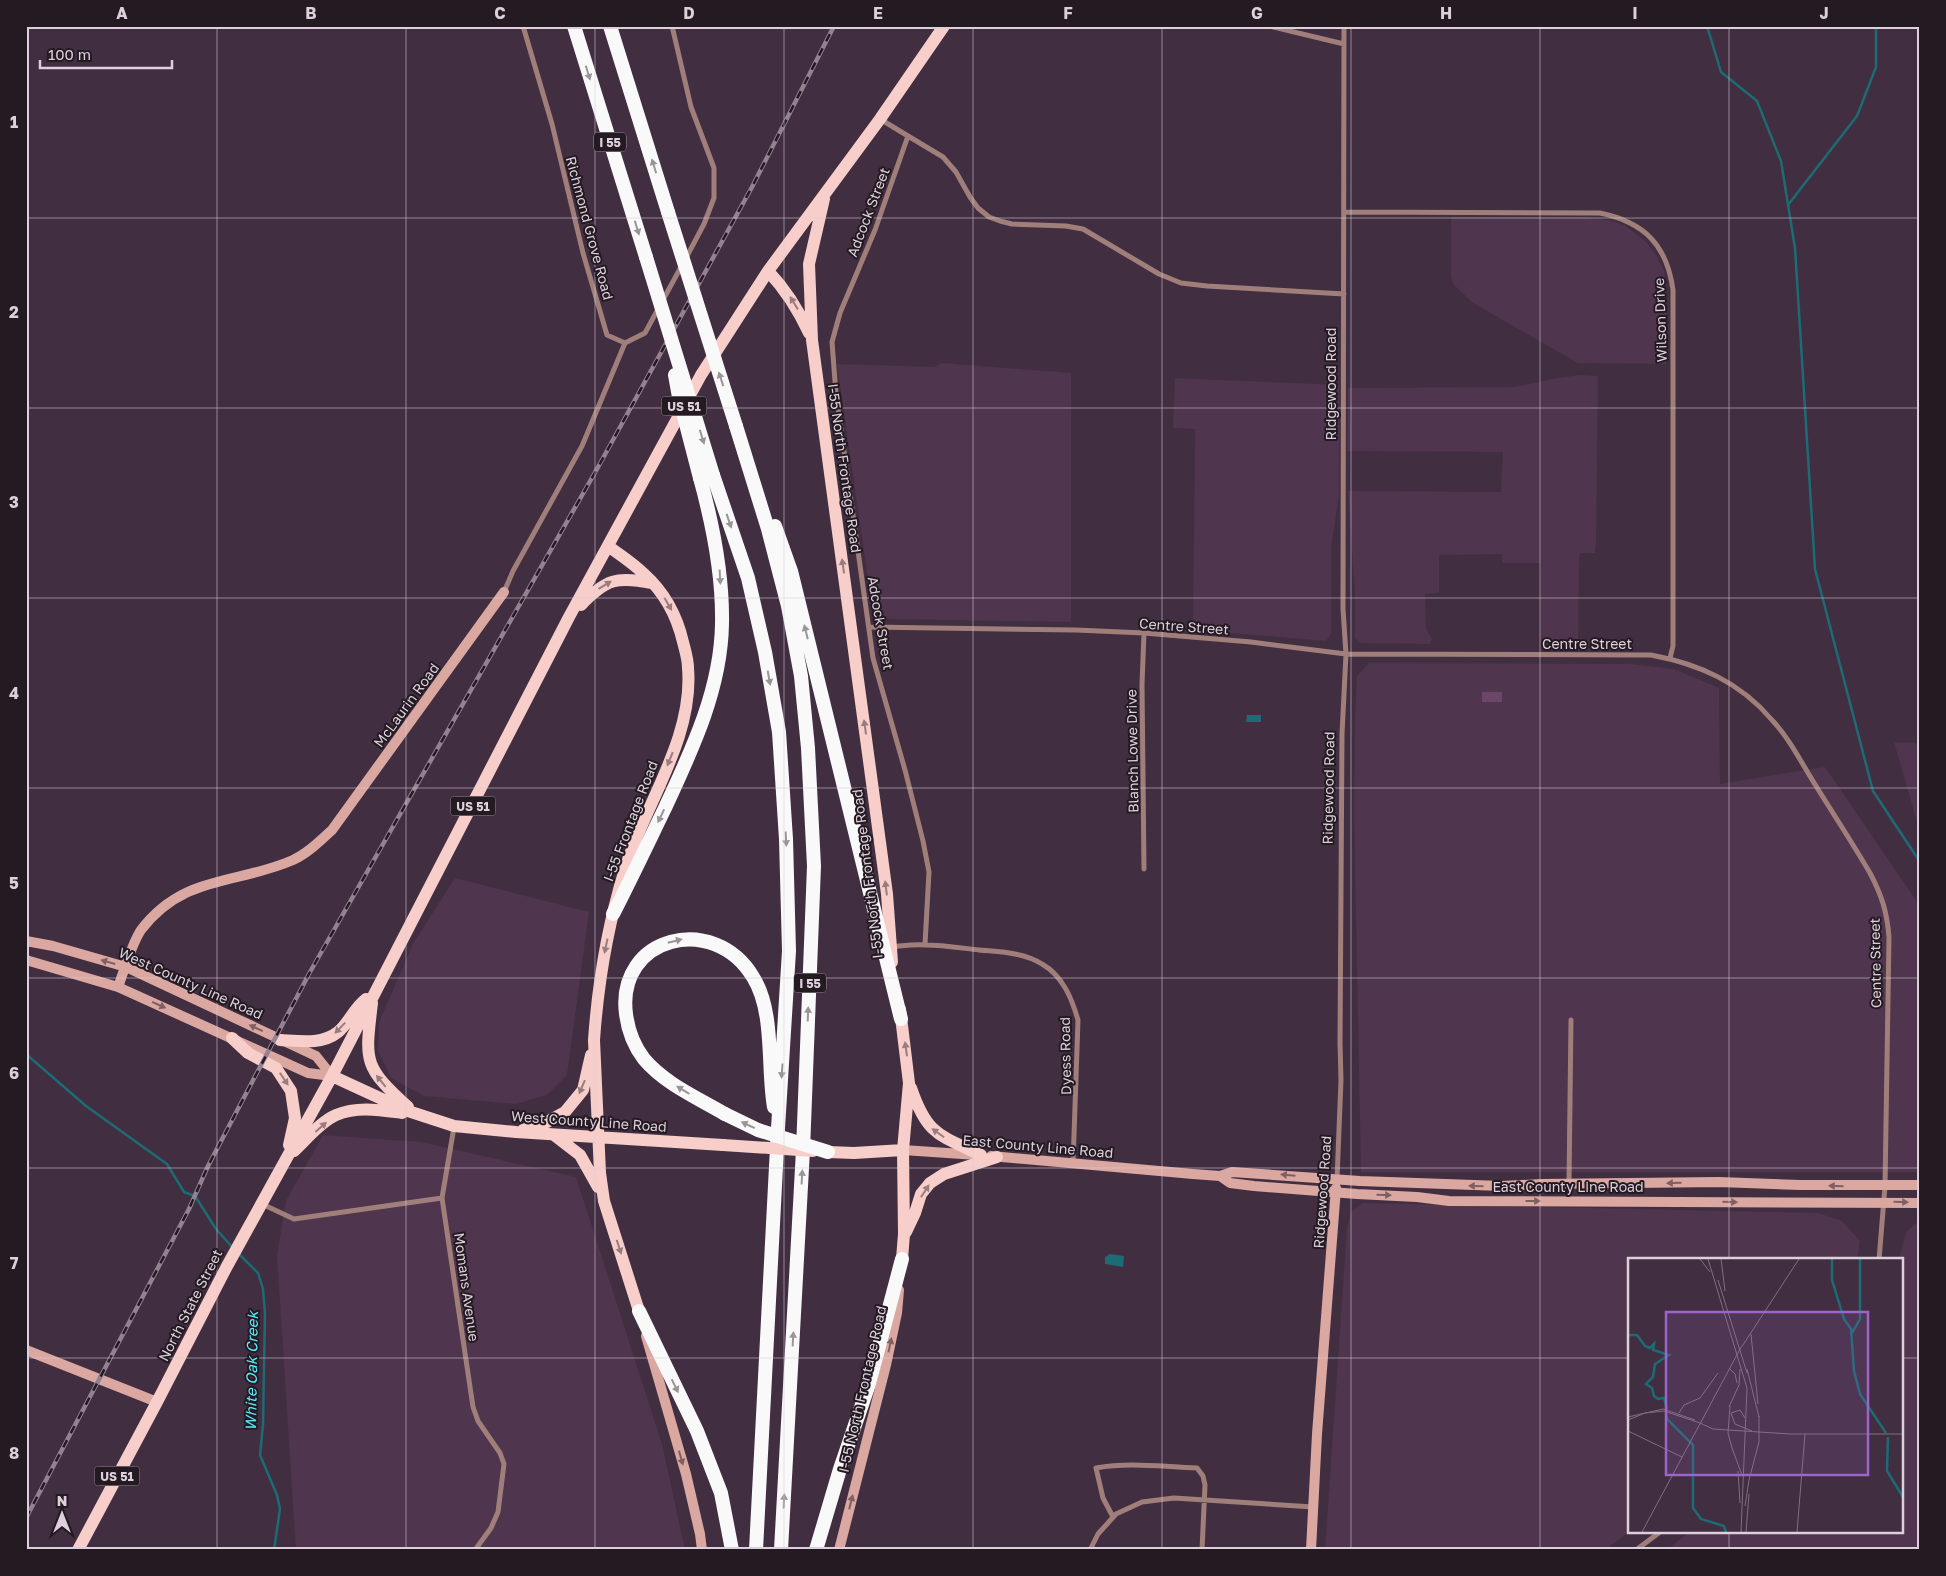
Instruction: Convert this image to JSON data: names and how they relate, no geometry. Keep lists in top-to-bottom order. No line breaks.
{"streets":{"highway":["I 55"],"main road":["US 51","I-55 North Frontage Road","I-55 Frontage Road","West County Line Road","East County Line Road","North State Street"],"street":["Adcock Street","Richmond Grove Road","Wilson Drive","Ridgewood Road","Centre Street","McLaurin Road","Blanch Lowe Drive","Dyess Road","Momans Avenue"]},"crossings":[["Adcock Street","Centre Street"],["Adcock Street","Dyess Road"],["Richmond Grove Road","McLaurin Road"],["Wilson Drive","Ridgewood Road"],["Wilson Drive","Centre Street"],["Ridgewood Road","Centre Street"],["Ridgewood Road","East County Line Road"],["US 51","I-55 North Frontage Road"],["US 51","I-55 Frontage Road"],["US 51","West County Line Road"],["US 51","North State Street"],["I-55 North Frontage Road","Dyess Road"],["I-55 North Frontage Road","East County Line Road"],["Centre Street","Blanch Lowe Drive"],["Centre Street","East County Line Road"],["McLaurin Road","West County Line Road"],["I-55 Frontage Road","West County Line Road"],["West County Line Road","East County Line Road"],["West County Line Road","Momans Avenue"],["West County Line Road","North State Street"],["Dyess Road","East County Line Road"]],"one_way":["I-55 North Frontage Road","I-55 Frontage Road"],"water":["White Oak Creek"],"scale_bar":"100 m","north":"top","grid":{"columns":["A","B","C","D","E","F","G","H","I","J"],"rows":["1","2","3","4","5","6","7","8"]}}
